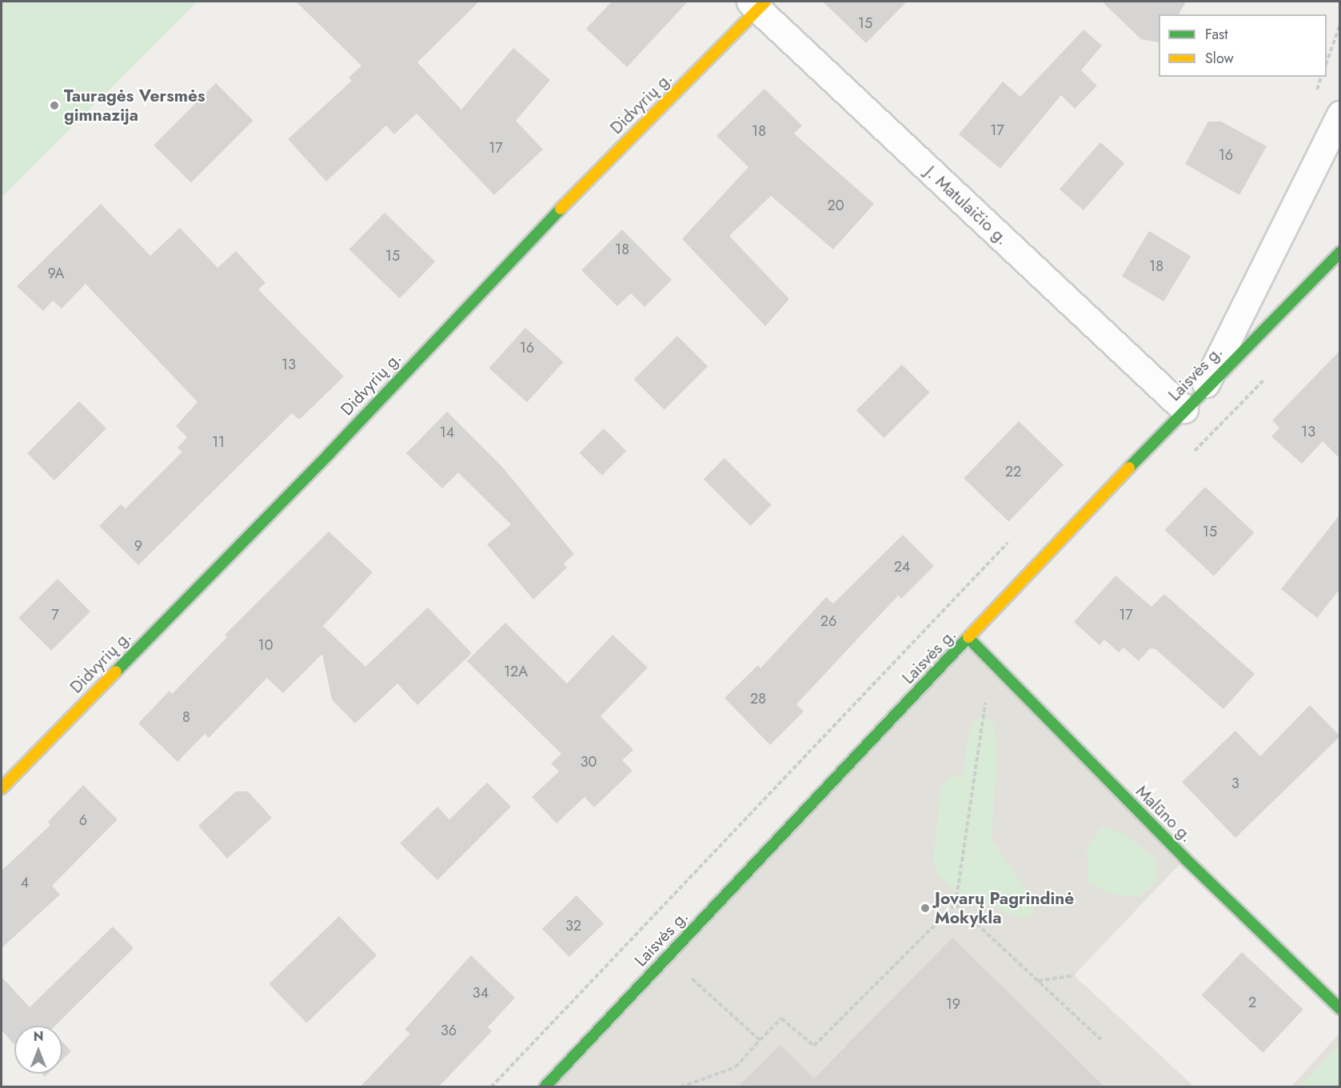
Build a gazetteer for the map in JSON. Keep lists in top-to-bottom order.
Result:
{
  "streets": {
    "street": [
      "Didvyrių g.",
      "J. Matulaičio g.",
      "Laisvės g.",
      "Malūno g."
    ]
  },
  "crossings": [
    ["Didvyrių g.", "J. Matulaičio g."],
    ["J. Matulaičio g.", "Laisvės g."],
    ["Laisvės g.", "Malūno g."]
  ],
  "places": ["Tauragės Versmės gimnazija", "Jovarų Pagrindinė Mokykla"],
  "house_numbers": [
    "15",
    "17",
    "18",
    "17",
    "16",
    "20",
    "18",
    "15",
    "18",
    "9A",
    "16",
    "13",
    "13",
    "14",
    "11",
    "22",
    "15",
    "9",
    "24",
    "7",
    "17",
    "26",
    "10",
    "12A",
    "28",
    "8",
    "30",
    "3",
    "6",
    "4",
    "32",
    "34",
    "2",
    "19",
    "36"
  ],
  "legend": ["Fast", "Slow"],
  "north": "top"
}
